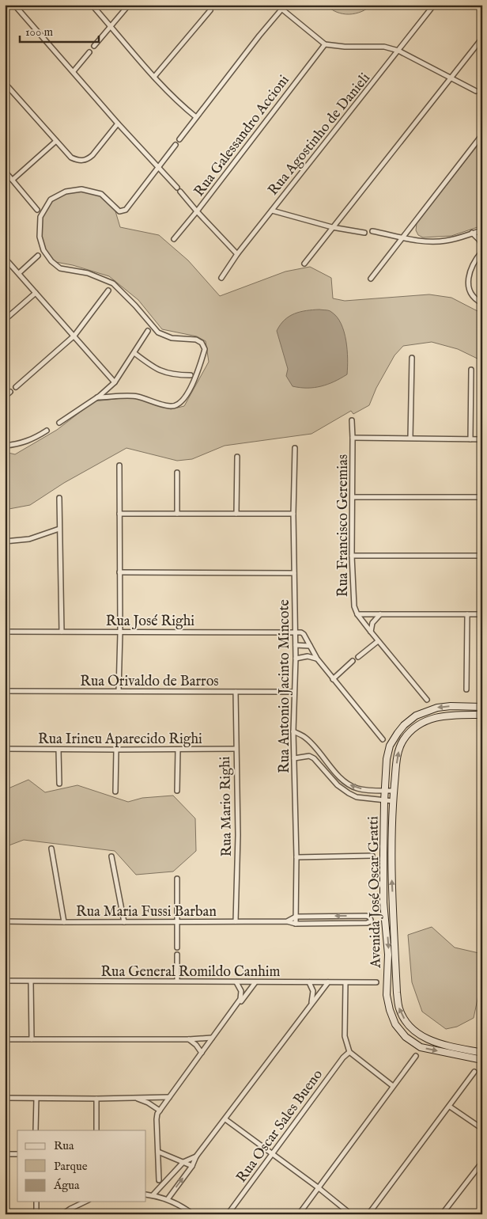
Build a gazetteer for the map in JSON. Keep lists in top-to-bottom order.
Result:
{
  "streets": {
    "street": [
      "Rua Agostinho de Danieli",
      "Rua Galessandro Accioni",
      "Rua Francisco Geremias",
      "Rua José Righi",
      "Rua Orivaldo de Barros",
      "Rua Antonio Jacinto Mincote",
      "Rua Irineu Aparecido Righi",
      "Rua Mario Righi",
      "Avenida José Oscar Gratti",
      "Rua Maria Fussi Barban",
      "Rua General Romildo Canhim",
      "Rua Oscar Sales Bueno"
    ]
  },
  "crossings": [
    ["Rua José Righi", "Rua Antonio Jacinto Mincote"],
    ["Rua Orivaldo de Barros", "Rua Antonio Jacinto Mincote"],
    ["Rua Orivaldo de Barros", "Rua Mario Righi"],
    ["Rua Antonio Jacinto Mincote", "Rua Maria Fussi Barban"],
    ["Rua Irineu Aparecido Righi", "Rua Mario Righi"],
    ["Rua Mario Righi", "Rua Maria Fussi Barban"]
  ],
  "legend": ["Rua", "Parque", "Água"],
  "scale_bar": "100 m"
}
